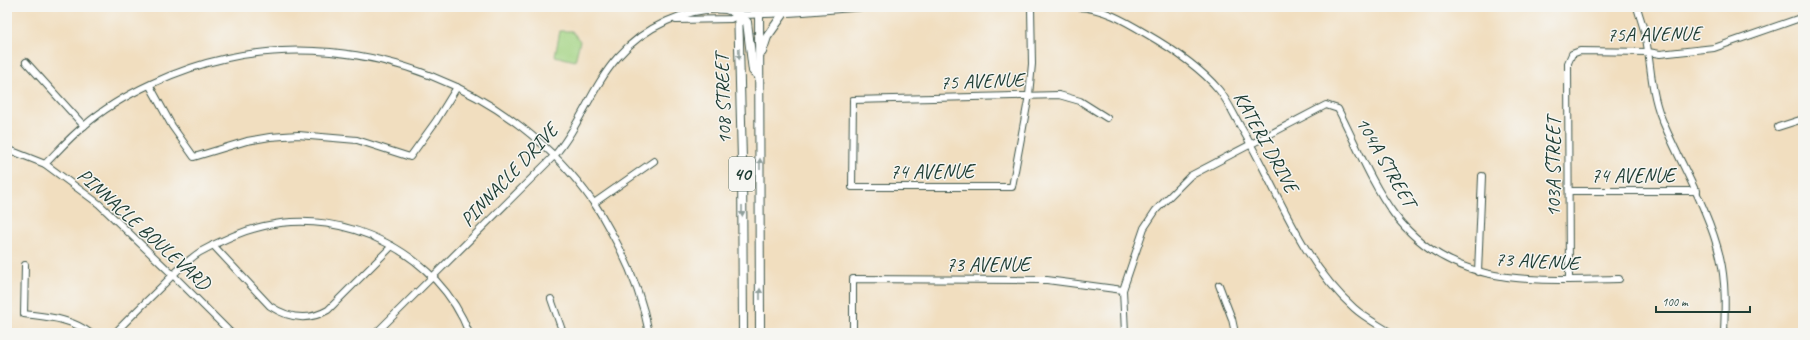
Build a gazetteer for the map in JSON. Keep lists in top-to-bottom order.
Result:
{
  "streets": {
    "main road": ["108 STREET", "40"],
    "street": [
      "75A AVENUE",
      "75 AVENUE",
      "KATERI DRIVE",
      "104A STREET",
      "103A STREET",
      "74 AVENUE",
      "PINNACLE DRIVE",
      "PINNACLE BOULEVARD",
      "73 AVENUE"
    ]
  },
  "crossings": [
    ["75A AVENUE", "103A STREET"],
    ["75 AVENUE", "74 AVENUE"],
    ["108 STREET", "PINNACLE DRIVE"],
    ["KATERI DRIVE", "104A STREET"],
    ["104A STREET", "73 AVENUE"],
    ["103A STREET", "74 AVENUE"],
    ["103A STREET", "73 AVENUE"]
  ],
  "scale_bar": "100 m"
}
